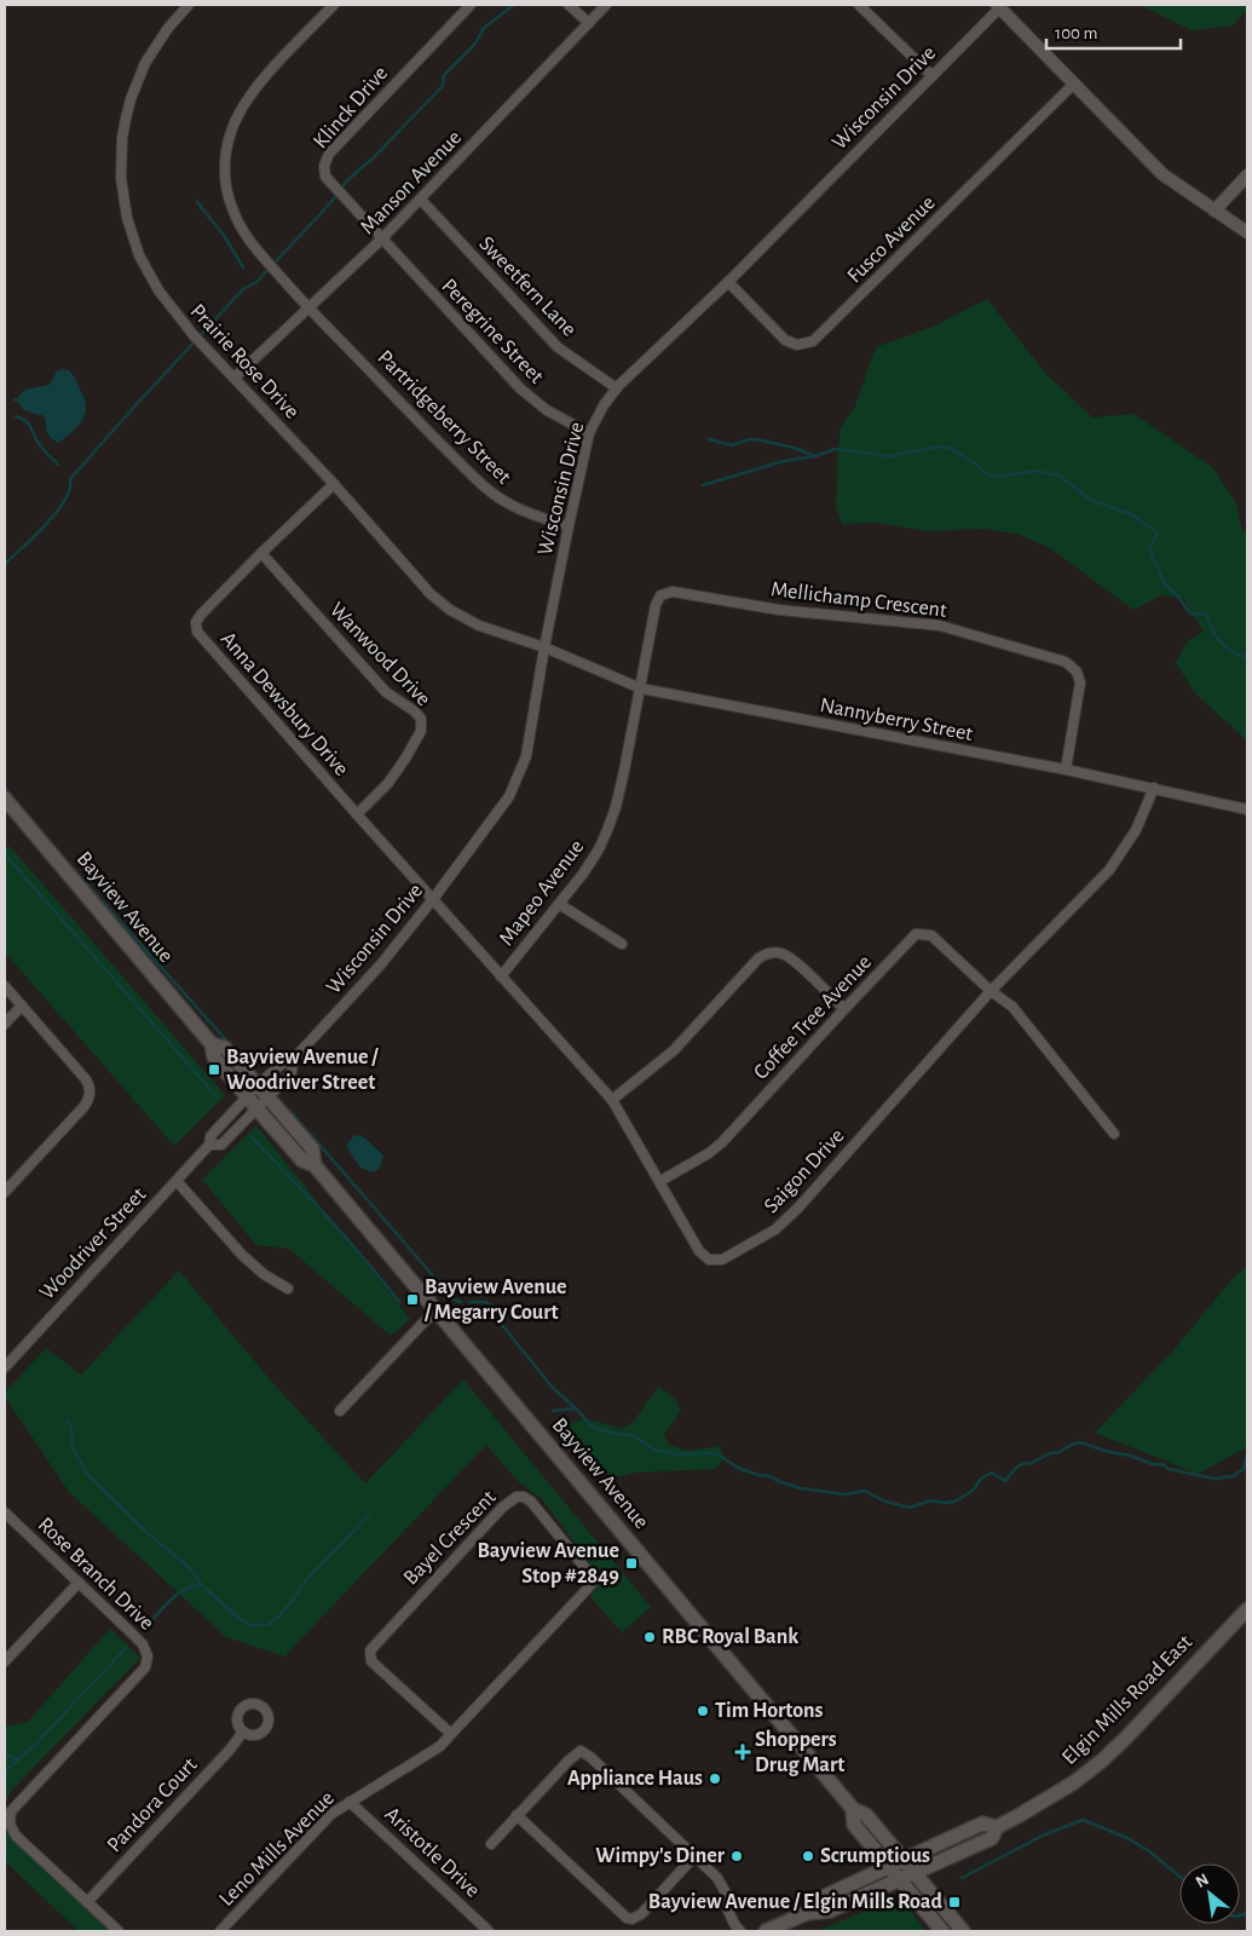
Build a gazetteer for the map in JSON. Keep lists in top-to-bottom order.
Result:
{
  "streets": {
    "main road": ["Bayview Avenue", "Elgin Mills Road East"],
    "street": [
      "Wisconsin Drive",
      "Klinck Drive",
      "Manson Avenue",
      "Fusco Avenue",
      "Sweetfern Lane",
      "Peregrine Street",
      "Prairie Rose Drive",
      "Partridgeberry Street",
      "Mellichamp Crescent",
      "Wanwood Drive",
      "Anna Dewsbury Drive",
      "Nannyberry Street",
      "Mapeo Avenue",
      "Coffee Tree Avenue",
      "Saigon Drive",
      "Woodriver Street",
      "Bayel Crescent",
      "Rose Branch Drive",
      "Pandora Court",
      "Leno Mills Avenue",
      "Aristotle Drive"
    ]
  },
  "crossings": [
    ["Wisconsin Drive", "Fusco Avenue"],
    ["Wisconsin Drive", "Sweetfern Lane"],
    ["Wisconsin Drive", "Peregrine Street"],
    ["Wisconsin Drive", "Prairie Rose Drive"],
    ["Wisconsin Drive", "Partridgeberry Street"],
    ["Wisconsin Drive", "Anna Dewsbury Drive"],
    ["Wisconsin Drive", "Nannyberry Street"],
    ["Wisconsin Drive", "Bayview Avenue"],
    ["Wisconsin Drive", "Saigon Drive"],
    ["Wisconsin Drive", "Woodriver Street"],
    ["Klinck Drive", "Manson Avenue"],
    ["Klinck Drive", "Peregrine Street"],
    ["Manson Avenue", "Sweetfern Lane"],
    ["Manson Avenue", "Peregrine Street"],
    ["Manson Avenue", "Prairie Rose Drive"],
    ["Manson Avenue", "Partridgeberry Street"],
    ["Prairie Rose Drive", "Anna Dewsbury Drive"],
    ["Prairie Rose Drive", "Nannyberry Street"],
    ["Mellichamp Crescent", "Nannyberry Street"],
    ["Mellichamp Crescent", "Mapeo Avenue"],
    ["Wanwood Drive", "Anna Dewsbury Drive"],
    ["Anna Dewsbury Drive", "Saigon Drive"],
    ["Nannyberry Street", "Mapeo Avenue"],
    ["Nannyberry Street", "Saigon Drive"],
    ["Mapeo Avenue", "Saigon Drive"],
    ["Bayview Avenue", "Woodriver Street"],
    ["Bayview Avenue", "Elgin Mills Road East"],
    ["Coffee Tree Avenue", "Saigon Drive"],
    ["Bayel Crescent", "Leno Mills Avenue"],
    ["Rose Branch Drive", "Pandora Court"],
    ["Leno Mills Avenue", "Aristotle Drive"]
  ],
  "places": {
    "transit": [
      "Bayview Avenue / Woodriver Street",
      "Bayview Avenue / Megarry Court",
      "Bayview Avenue Stop #2849",
      "Bayview Avenue / Elgin Mills Road"
    ],
    "other": [
      "RBC Royal Bank",
      "Tim Hortons",
      "Appliance Haus",
      "Wimpy's Diner",
      "Scrumptious"
    ],
    "health": ["Shoppers Drug Mart"]
  },
  "scale_bar": "100 m",
  "north": "top left"
}
